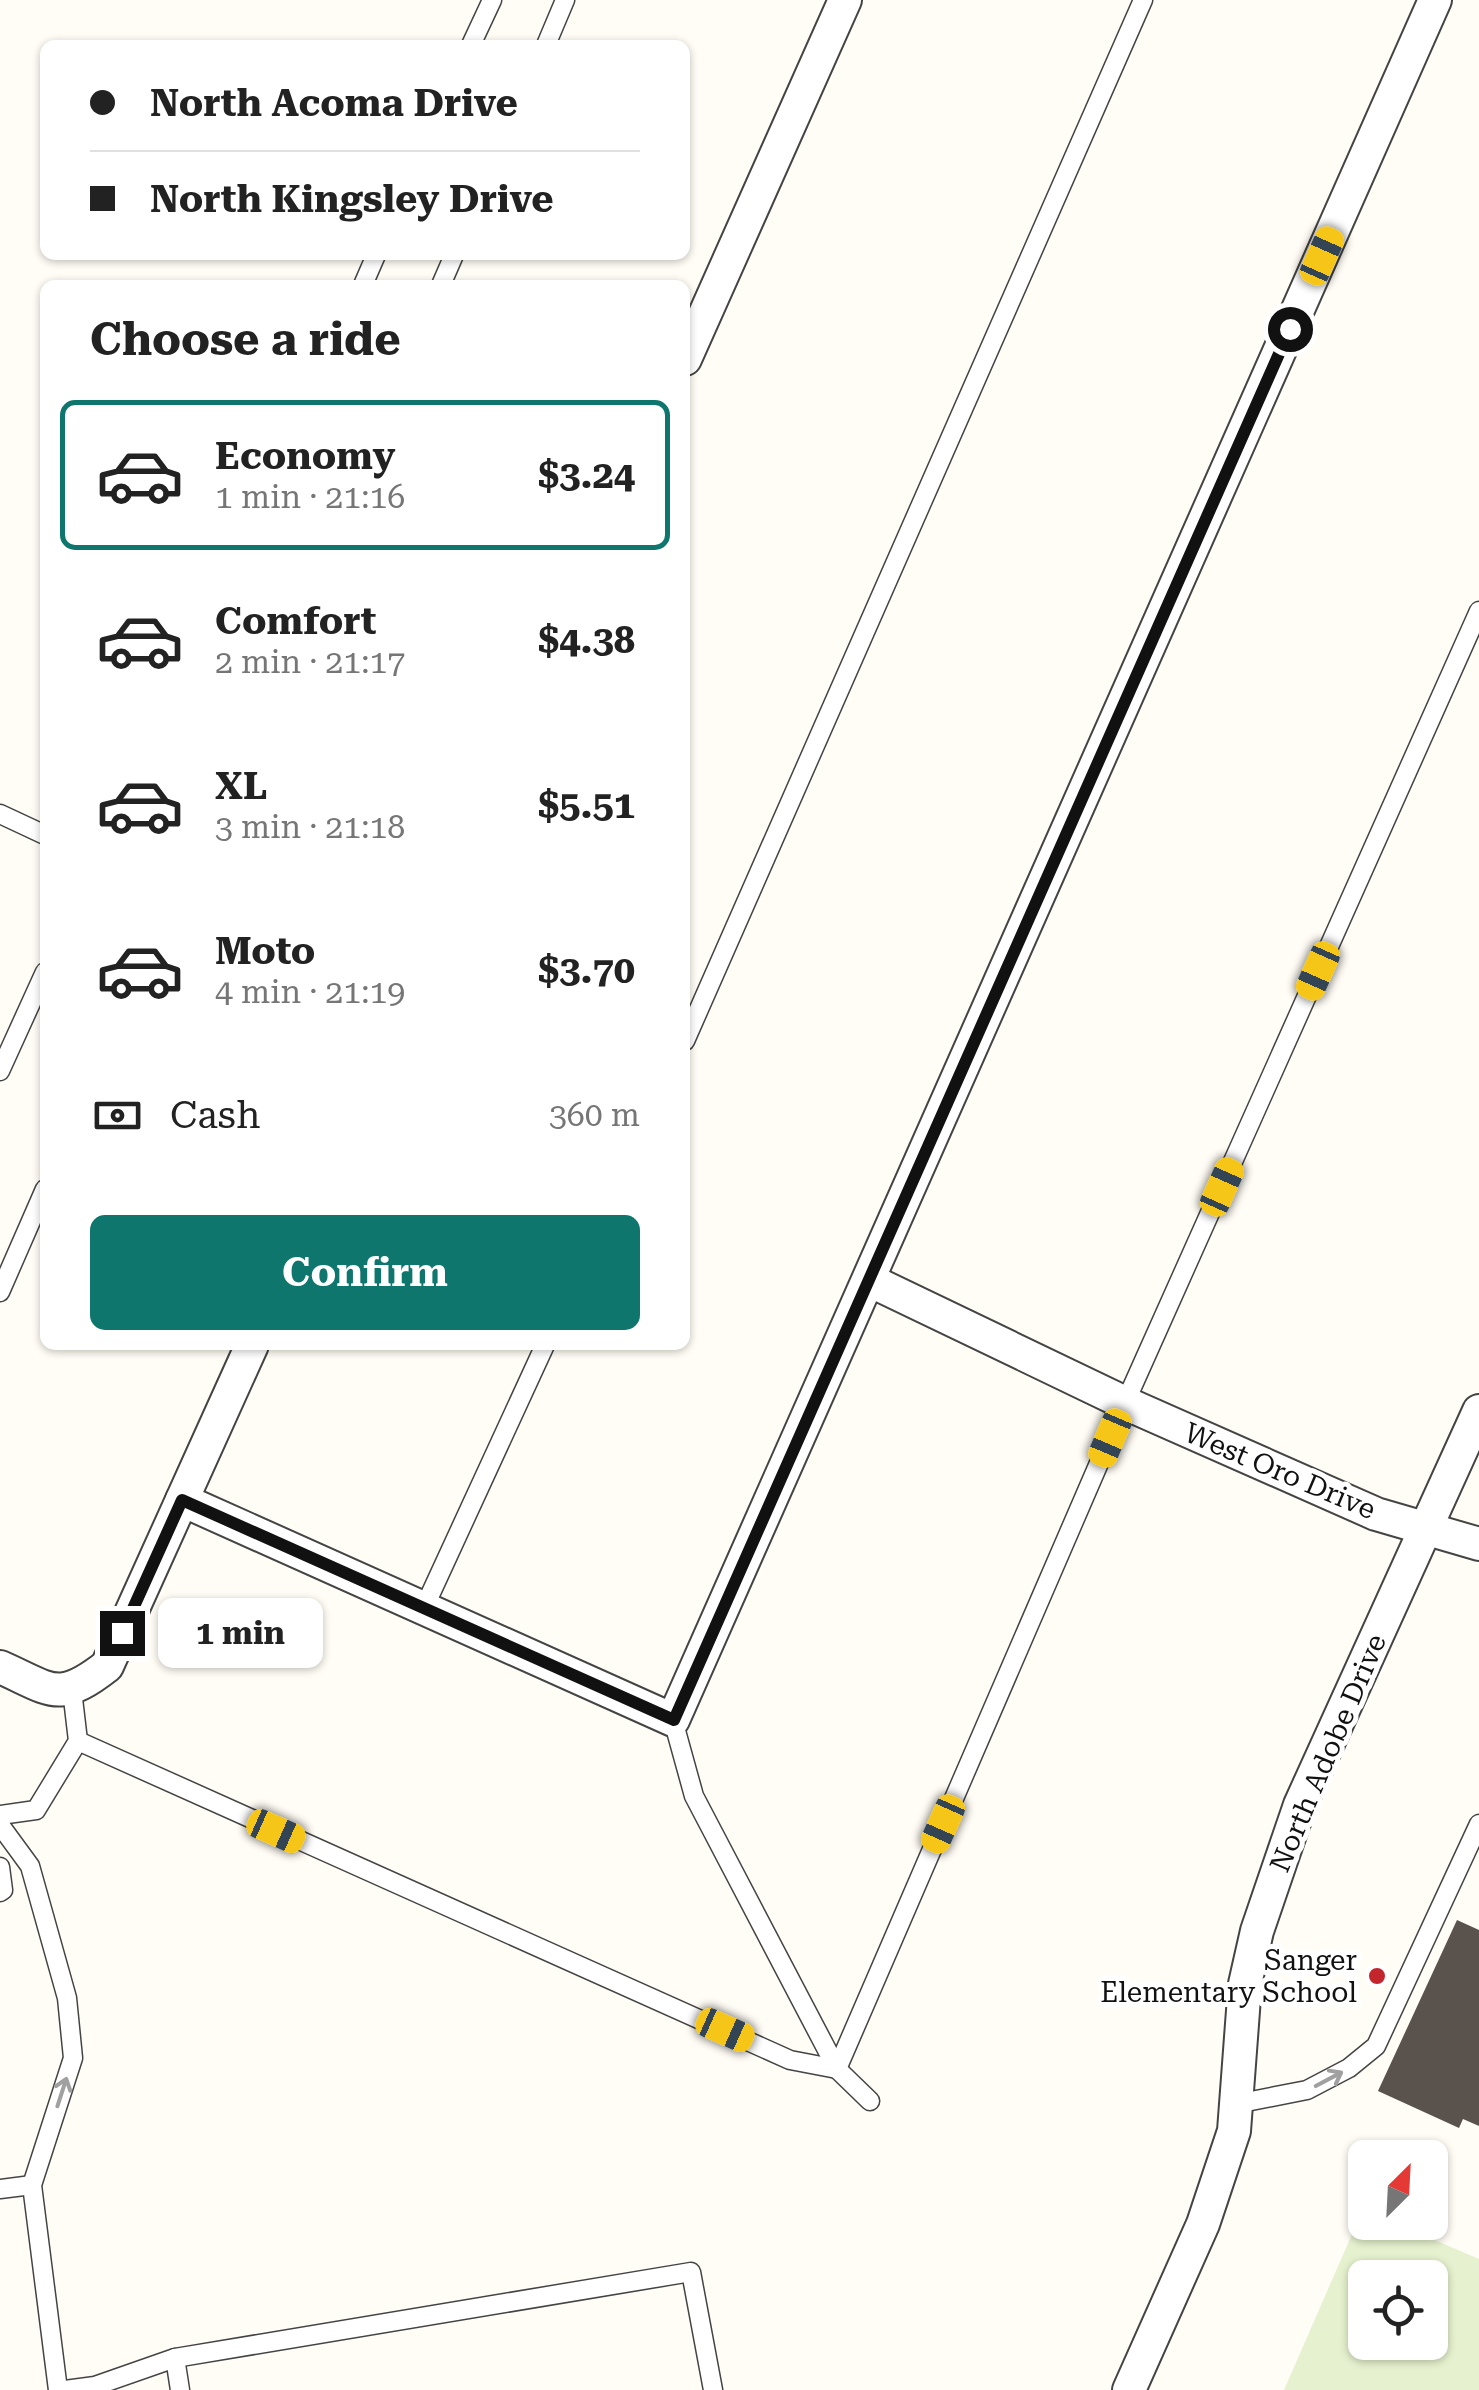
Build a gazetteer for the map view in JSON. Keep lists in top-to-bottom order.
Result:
{
  "streets": {
    "street": ["West Oro Drive", "North Adobe Drive"]
  },
  "crossings": [
    ["West Oro Drive", "North Adobe Drive"]
  ],
  "places": ["Sanger Elementary School"],
  "north": "top right",
  "page": {
    "banner": ["North Acoma Drive", "North Kingsley Drive"],
    "heading": "Choose a ride",
    "list": [
      {
        "name": "Economy",
        "note": "1 min · 21:16",
        "value": "$3.24"
      },
      {
        "name": "Comfort",
        "note": "2 min · 21:17",
        "value": "$4.38"
      },
      {
        "name": "XL",
        "note": "3 min · 21:18",
        "value": "$5.51"
      },
      {
        "name": "Moto",
        "note": "4 min · 21:19",
        "value": "$3.70"
      }
    ],
    "pay": ["Cash", "360 m"],
    "buttons": "Confirm",
    "bubble": "1 min"
  }
}
